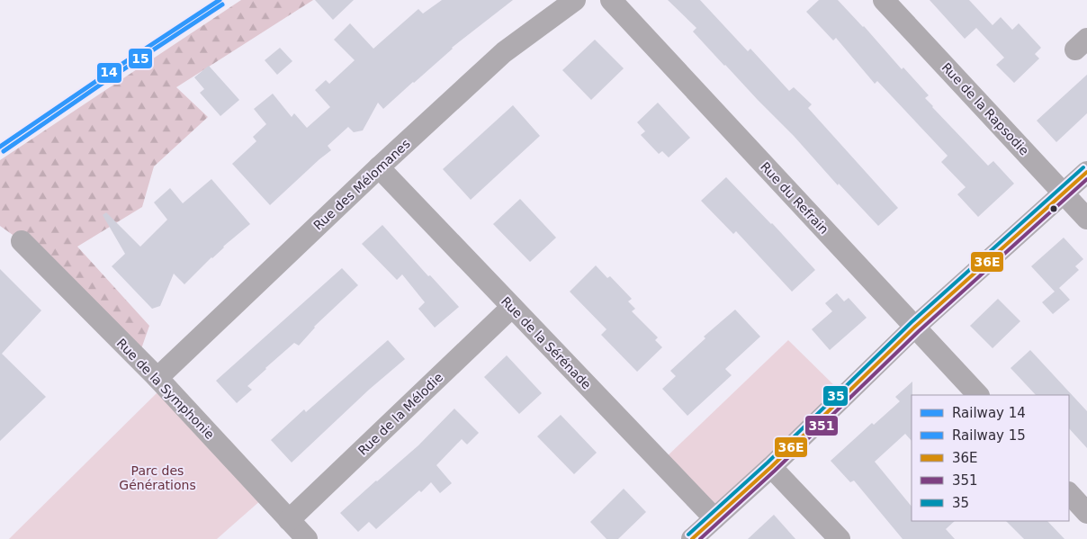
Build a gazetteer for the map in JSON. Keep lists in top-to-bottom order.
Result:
{
  "streets": {
    "street": [
      "Rue de la Rapsodie",
      "Rue des Mélomanes",
      "Rue du Refrain",
      "Rue de la Sérénade",
      "Rue de la Symphonie",
      "Rue de la Mélodie"
    ]
  },
  "crossings": [
    ["Rue des Mélomanes", "Rue de la Sérénade"],
    ["Rue des Mélomanes", "Rue de la Symphonie"],
    ["Rue de la Sérénade", "Rue de la Mélodie"],
    ["Rue de la Symphonie", "Rue de la Mélodie"]
  ],
  "parks": ["Parc des Générations"],
  "lines": [
    "rail line 14",
    "rail line 15",
    "transit line 35",
    "transit line 36E",
    "transit line 351"
  ],
  "legend": [
    "Railway 14",
    "Railway 15",
    "36E",
    "351",
    "35"
  ]
}
